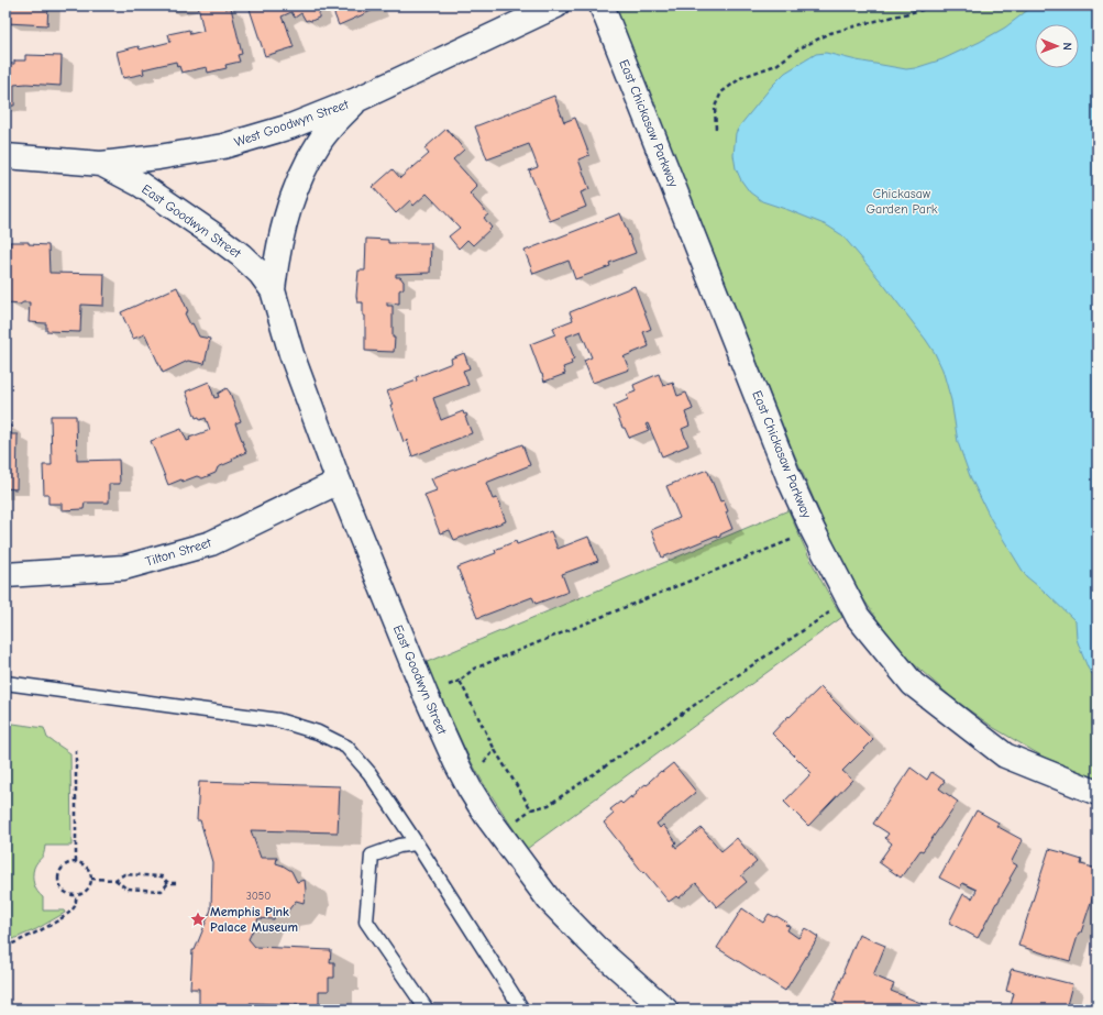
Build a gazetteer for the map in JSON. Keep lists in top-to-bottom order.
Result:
{
  "streets": {
    "street": [
      "West Goodwyn Street",
      "East Chickasaw Parkway",
      "East Goodwyn Street",
      "Tilton Street"
    ]
  },
  "crossings": [
    ["West Goodwyn Street", "East Goodwyn Street"],
    ["East Goodwyn Street", "Tilton Street"]
  ],
  "parks": ["Chickasaw Garden Park"],
  "places": {
    "place": ["Memphis Pink Palace Museum"]
  },
  "house_numbers": ["3050"],
  "north": "right"
}
